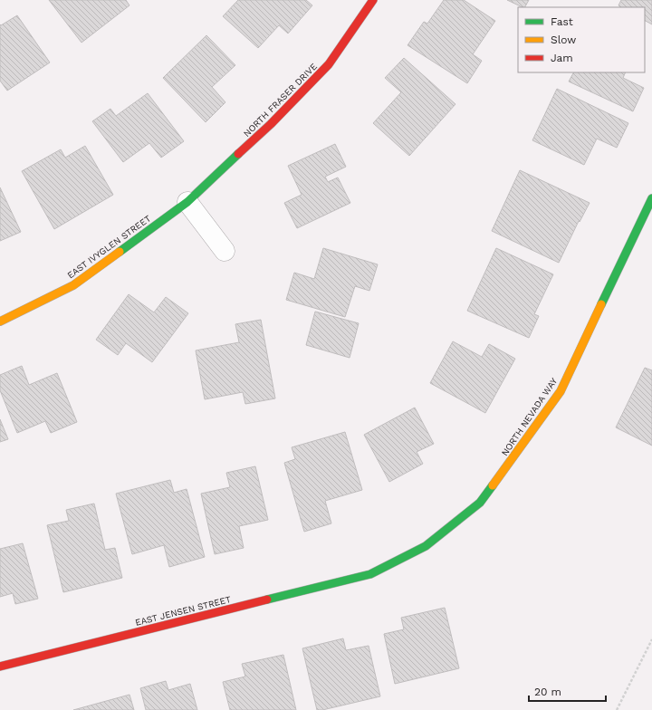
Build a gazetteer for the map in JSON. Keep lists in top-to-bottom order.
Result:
{
  "streets": {
    "street": [
      "NORTH FRASER DRIVE",
      "EAST IVYGLEN STREET",
      "NORTH NEVADA WAY",
      "EAST JENSEN STREET"
    ]
  },
  "crossings": [
    ["NORTH FRASER DRIVE", "EAST IVYGLEN STREET"],
    ["NORTH NEVADA WAY", "EAST JENSEN STREET"]
  ],
  "legend": ["Fast", "Slow", "Jam"],
  "scale_bar": "20 m"
}
